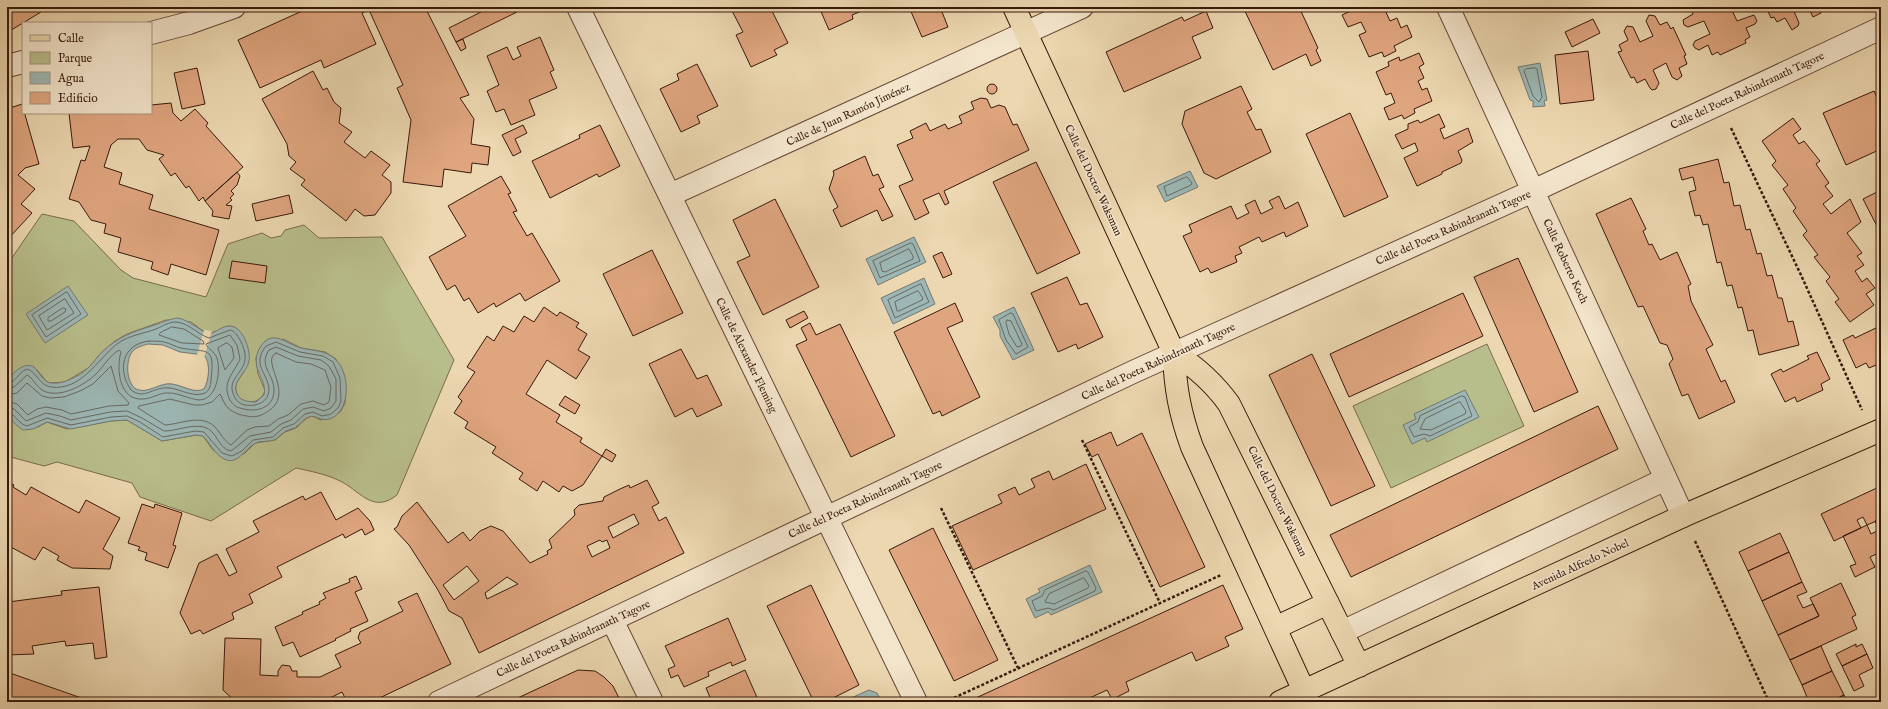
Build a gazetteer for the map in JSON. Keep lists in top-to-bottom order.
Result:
{
  "streets": {
    "main road": ["Calle del Doctor Waksman", "Avenida Alfredo Nobel"],
    "street": [
      "Calle del Poeta Rabindranath Tagore",
      "Calle de Juan Ramón Jiménez",
      "Calle Roberto Koch",
      "Calle de Alexander Fleming"
    ]
  },
  "crossings": [
    ["Calle del Poeta Rabindranath Tagore", "Calle del Doctor Waksman"],
    ["Calle del Poeta Rabindranath Tagore", "Calle Roberto Koch"],
    ["Calle del Poeta Rabindranath Tagore", "Calle de Alexander Fleming"],
    ["Calle de Juan Ramón Jiménez", "Calle del Doctor Waksman"],
    ["Calle de Juan Ramón Jiménez", "Calle de Alexander Fleming"],
    ["Calle del Doctor Waksman", "Avenida Alfredo Nobel"],
    ["Calle Roberto Koch", "Avenida Alfredo Nobel"]
  ],
  "legend": [
    "Calle",
    "Parque",
    "Agua",
    "Edificio"
  ]
}
